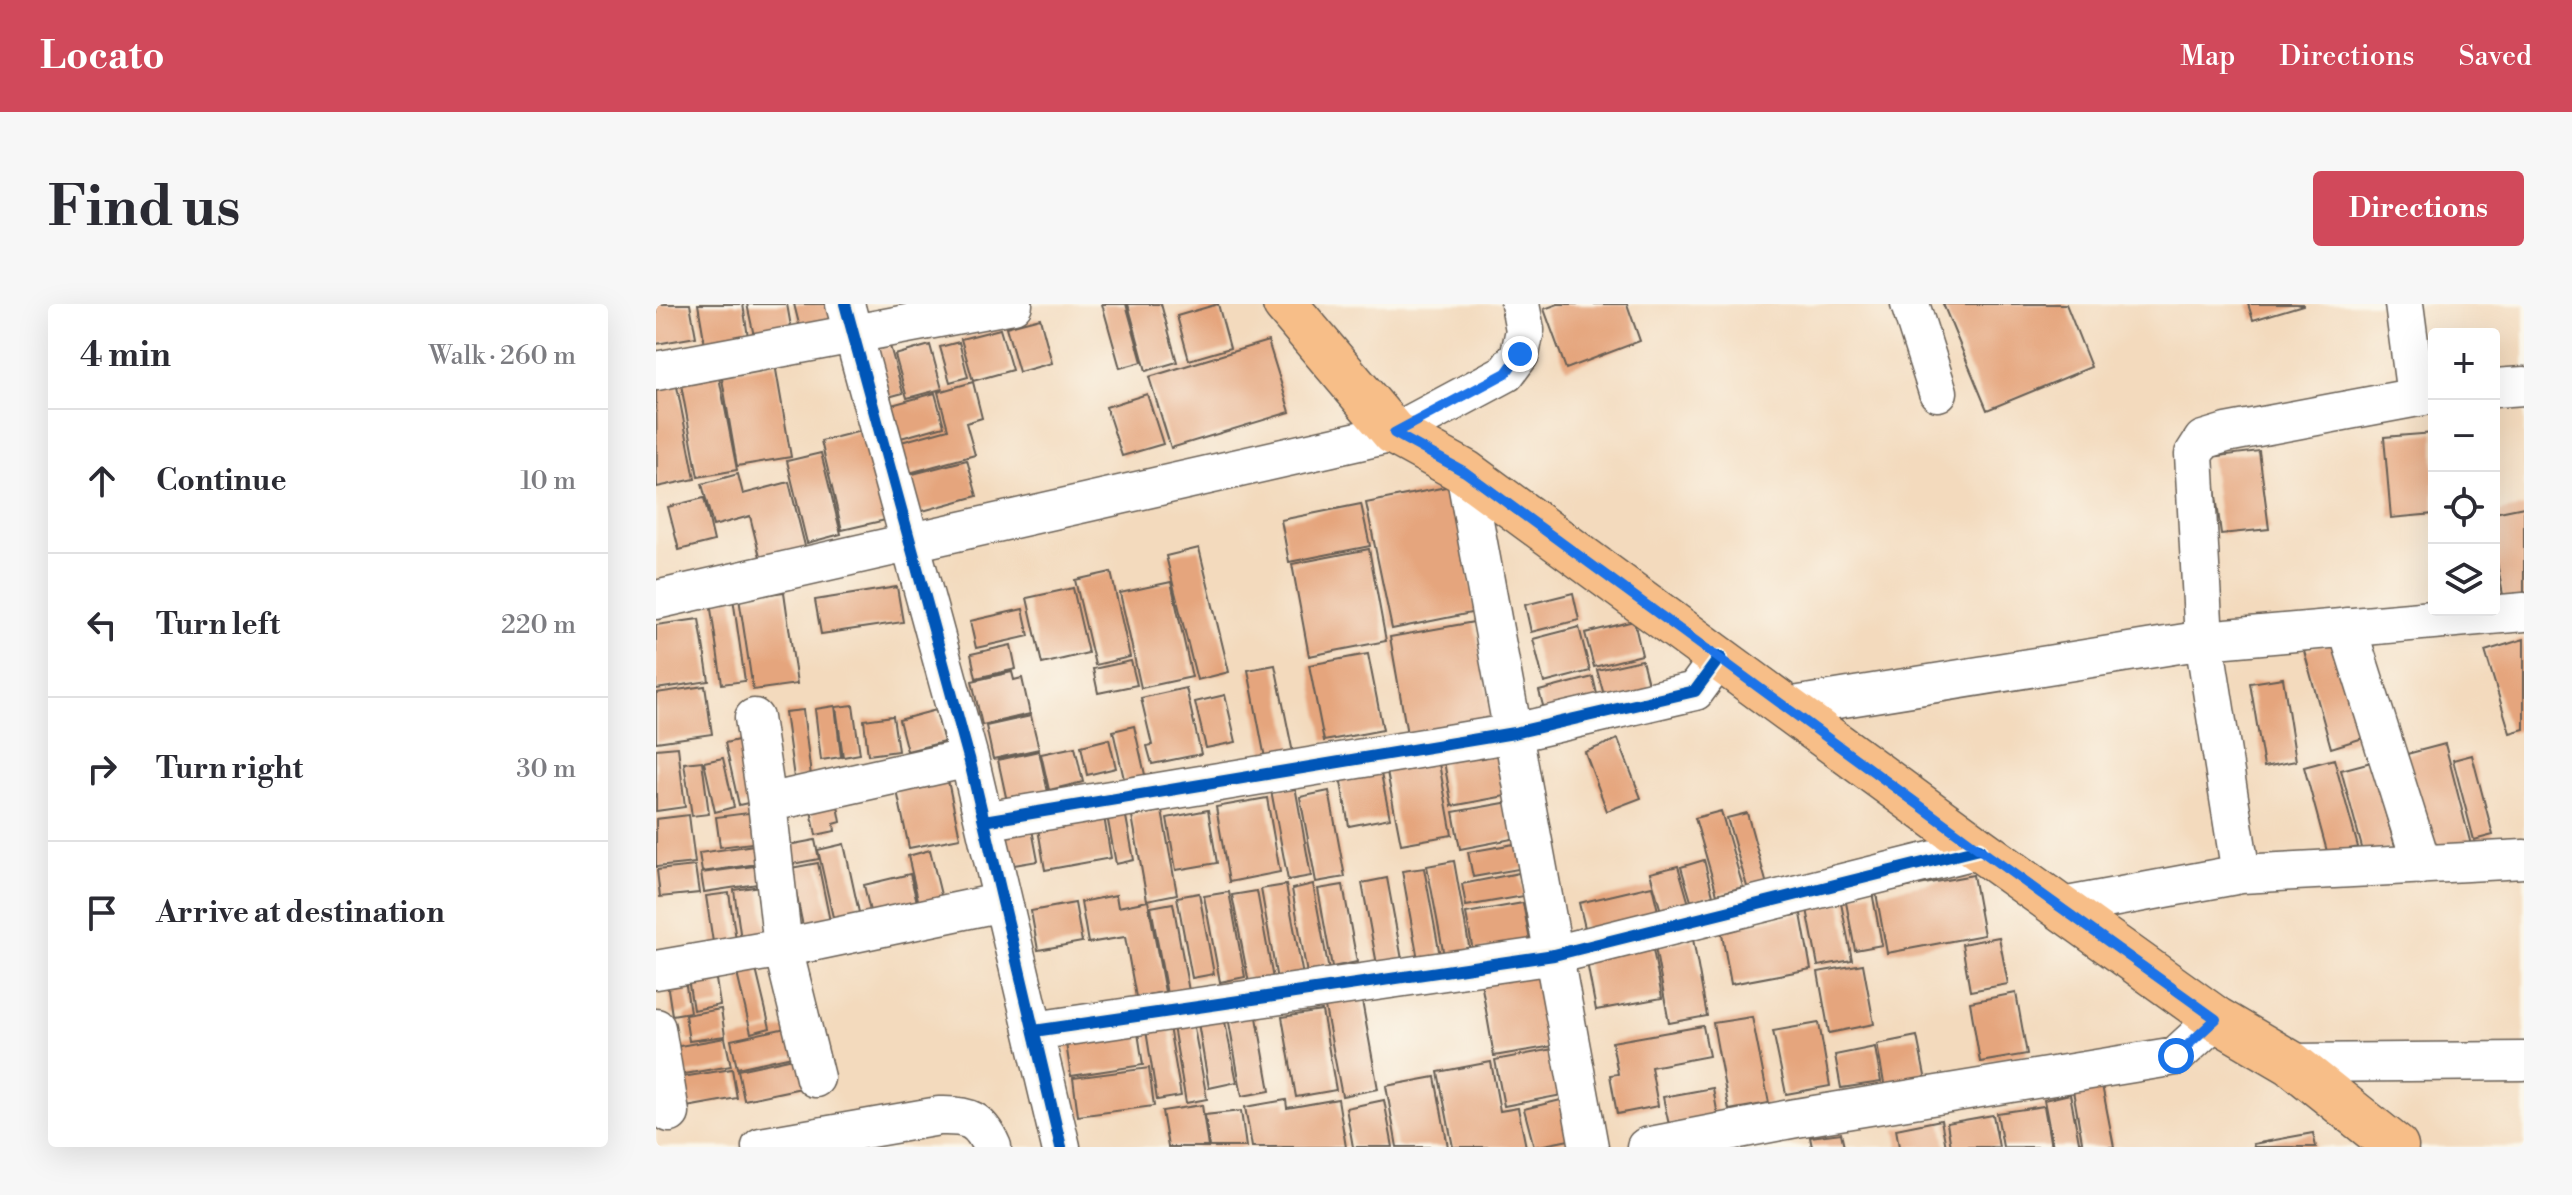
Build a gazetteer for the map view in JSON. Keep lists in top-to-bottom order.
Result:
{
  "page": {
    "header": "Locato",
    "nav": ["Map", "Directions", "Saved"],
    "buttons": "Directions",
    "title": "Find us",
    "heading": ["4 min", "Walk · 260 m"],
    "map_buttons": ["+", "−"],
    "list": [
      ["Continue", "10 m"],
      ["Turn left", "220 m"],
      ["Turn right", "30 m"],
      "Arrive at destination"
    ]
  }
}
